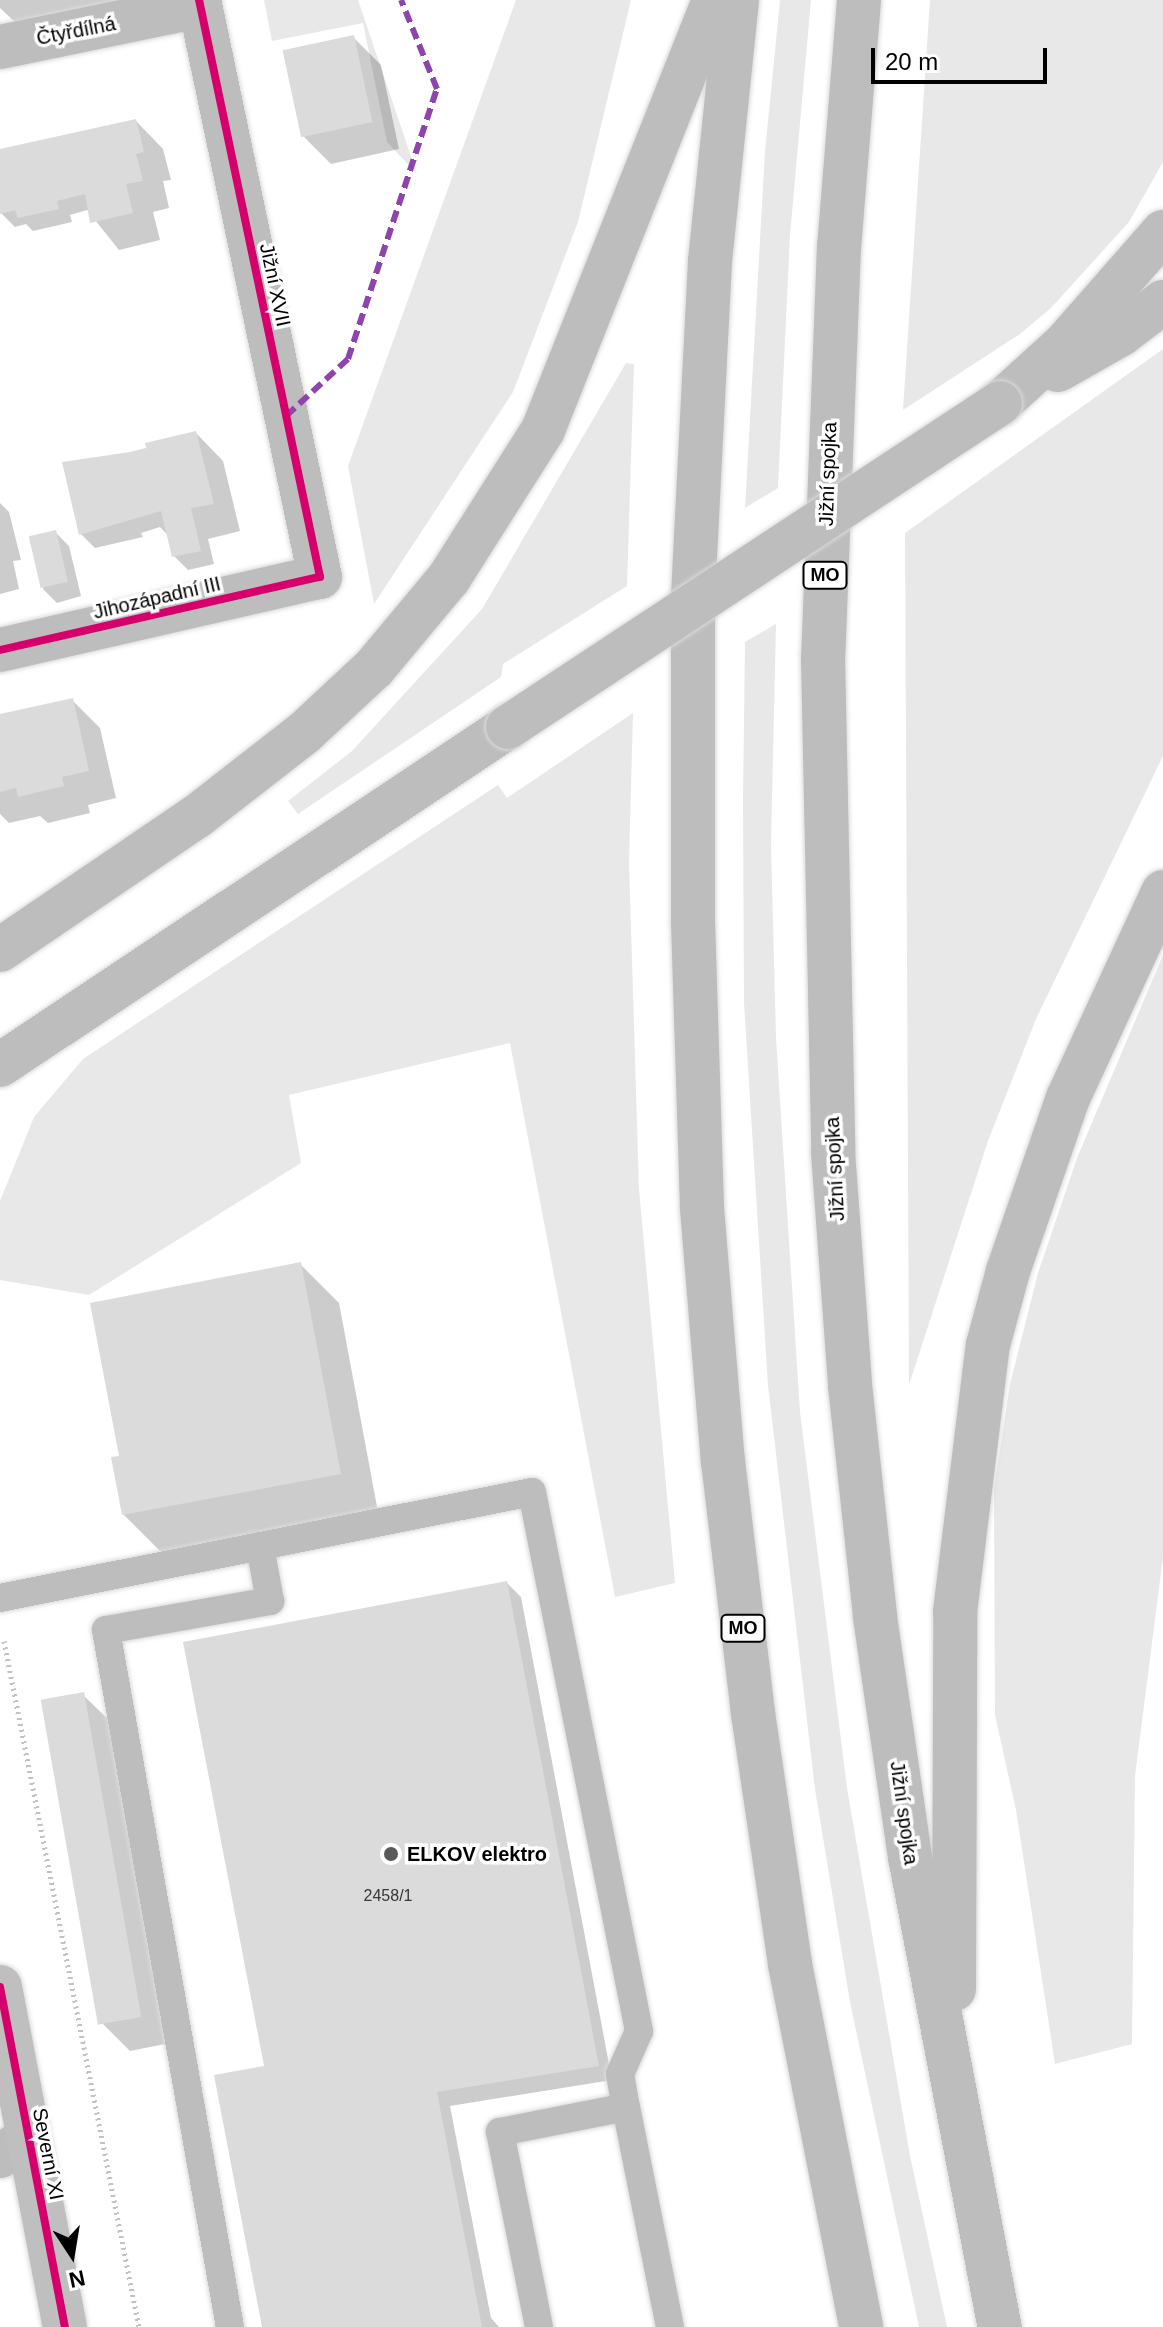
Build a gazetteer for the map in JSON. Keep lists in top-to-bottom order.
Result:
{
  "streets": {
    "main road": [
      "Čtyřdílná",
      "Jižní XVII",
      "Jižní spojka",
      "MO",
      "Jihozápadní III"
    ],
    "street": ["Severní XI"]
  },
  "crossings": [
    ["Čtyřdílná", "Jižní XVII"],
    ["Jižní XVII", "Jihozápadní III"]
  ],
  "places": ["ELKOV elektro"],
  "house_numbers": ["2458/1"],
  "scale_bar": "20 m",
  "north": "bottom"
}
